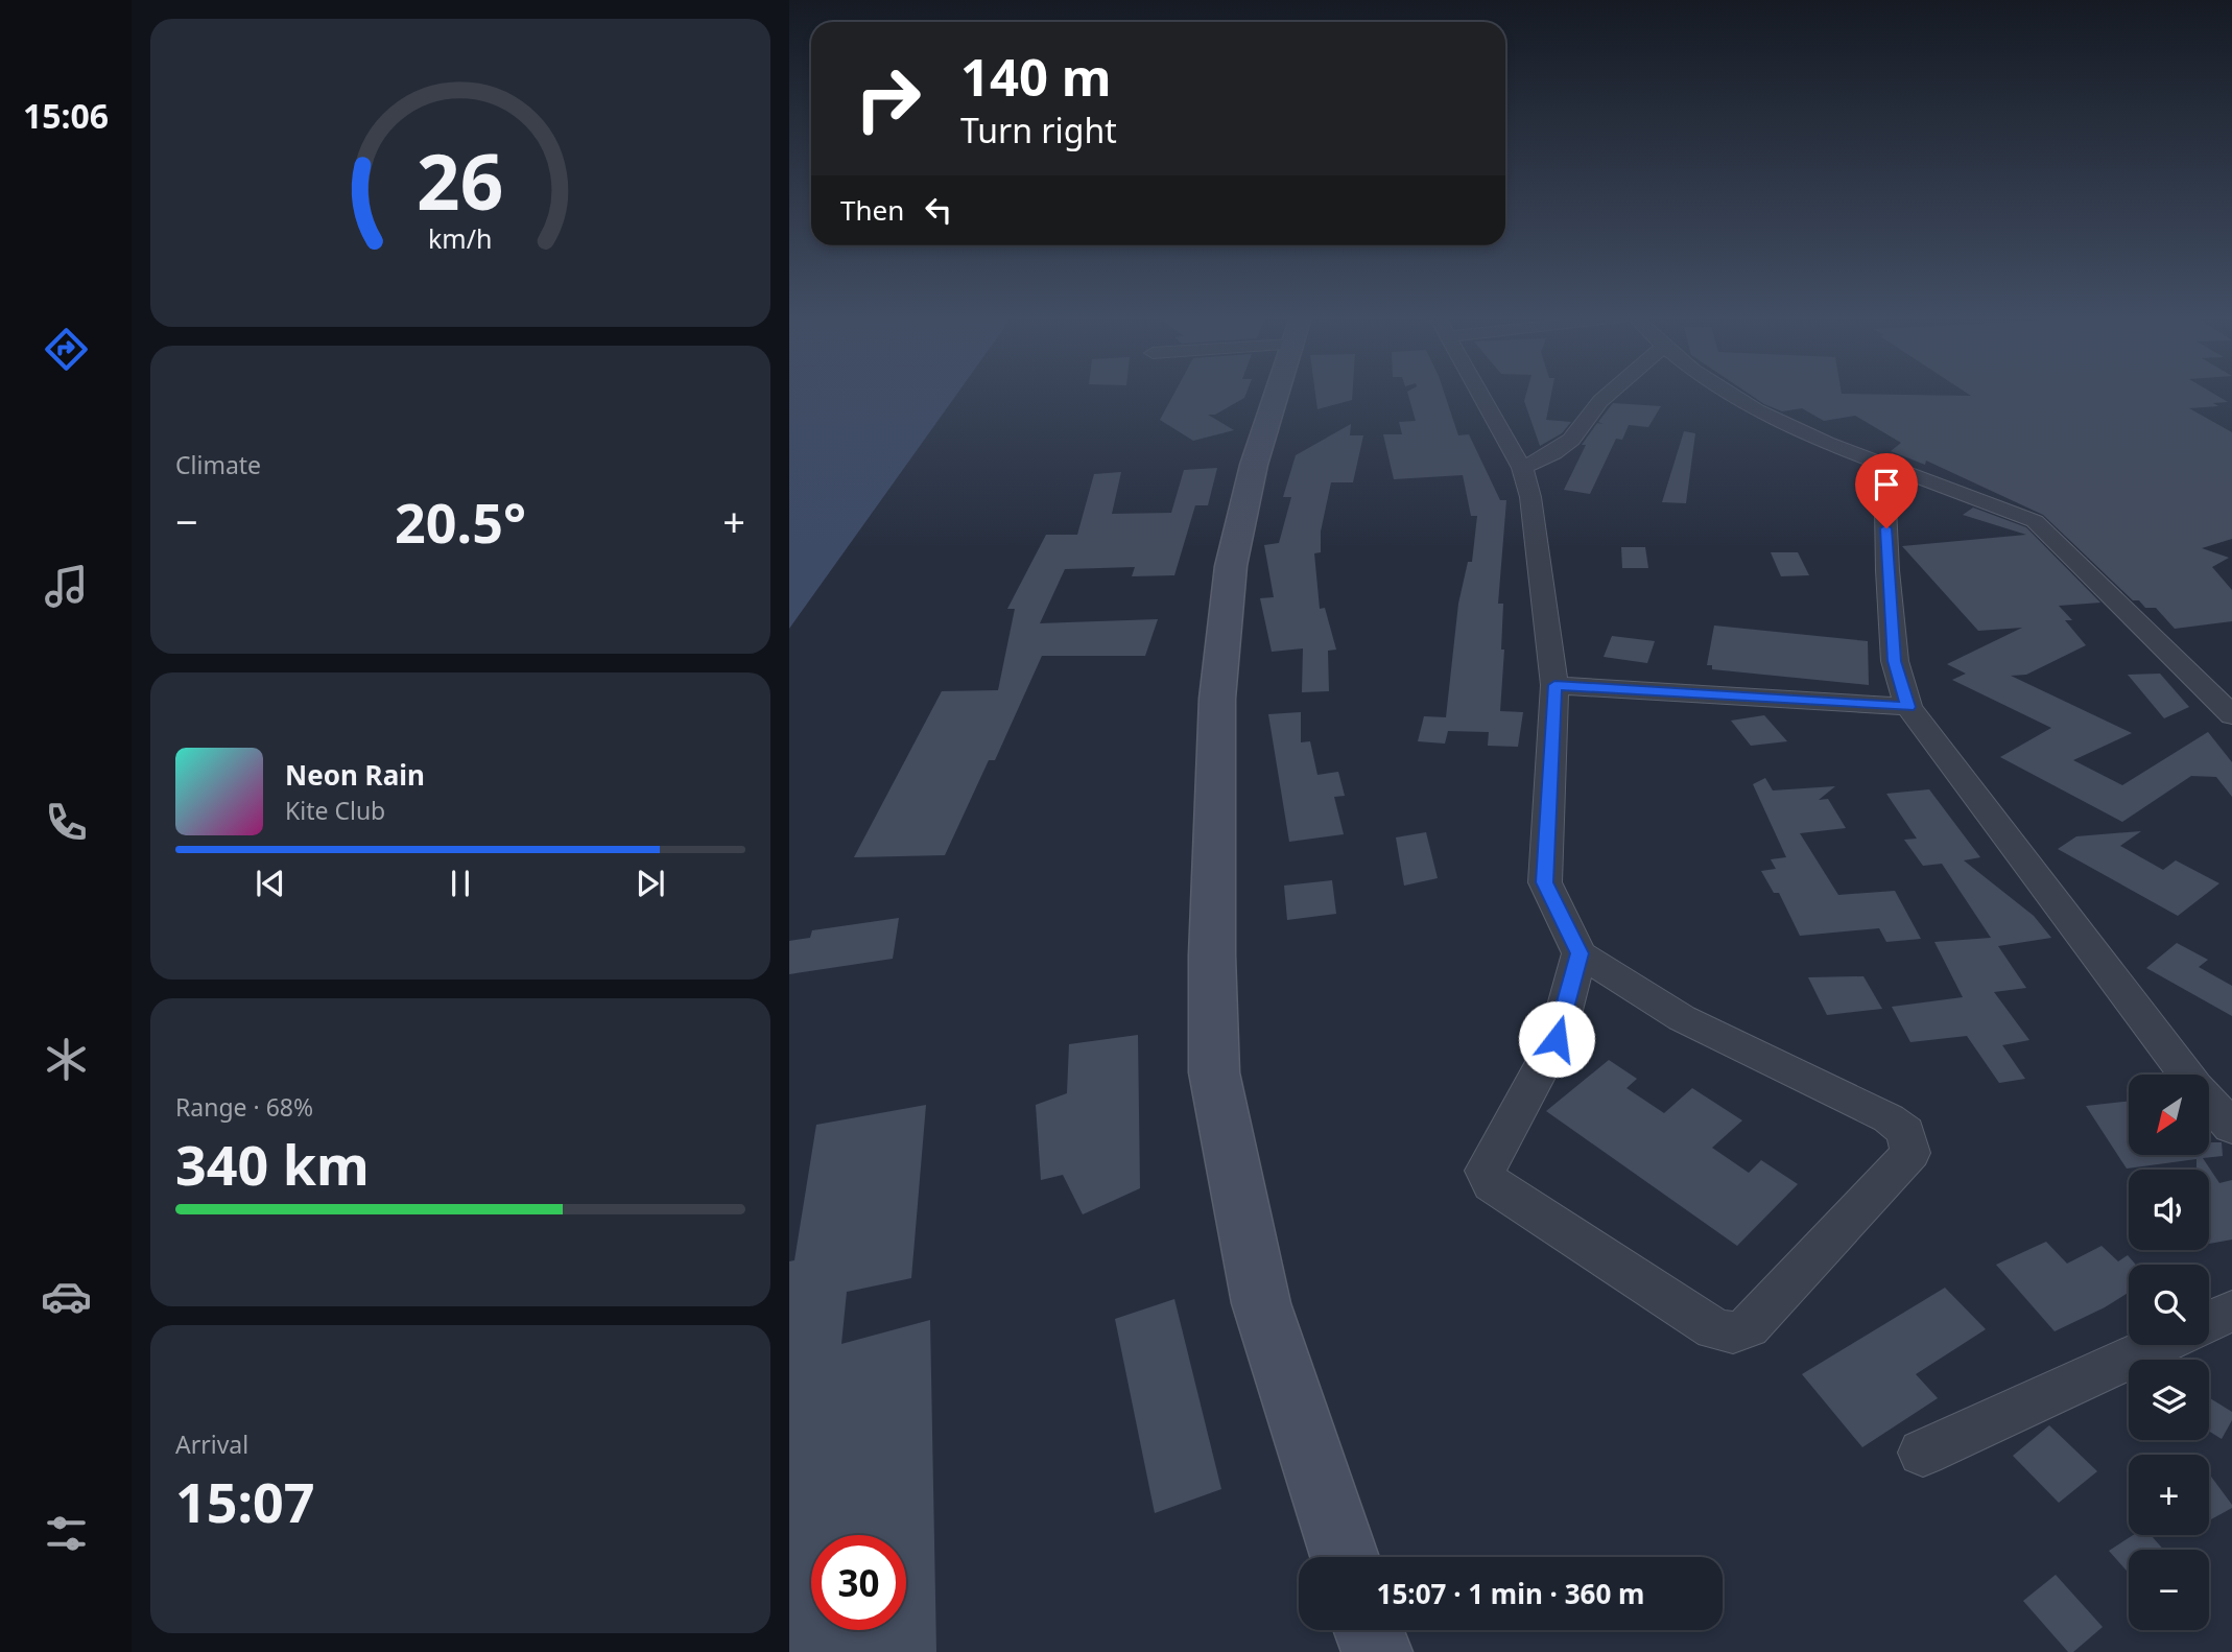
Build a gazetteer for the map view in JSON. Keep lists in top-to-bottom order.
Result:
{
  "north": "bottom left",
  "page": {
    "tabs": "15:06",
    "turn": ["140 m", "Turn right"],
    "then": "Then",
    "tile": [
      "Climate",
      ["Range · 68%", "340 km"],
      ["Arrival", "15:07"]
    ],
    "heat": ["−", "20.5°", "+"],
    "song": ["Neon Rain", "Kite Club"],
    "map_buttons": ["+", "−"],
    "limit": "30",
    "trip": "15:07 · 1 min · 360 m",
    "gauge": ["26", "km/h"]
  }
}
